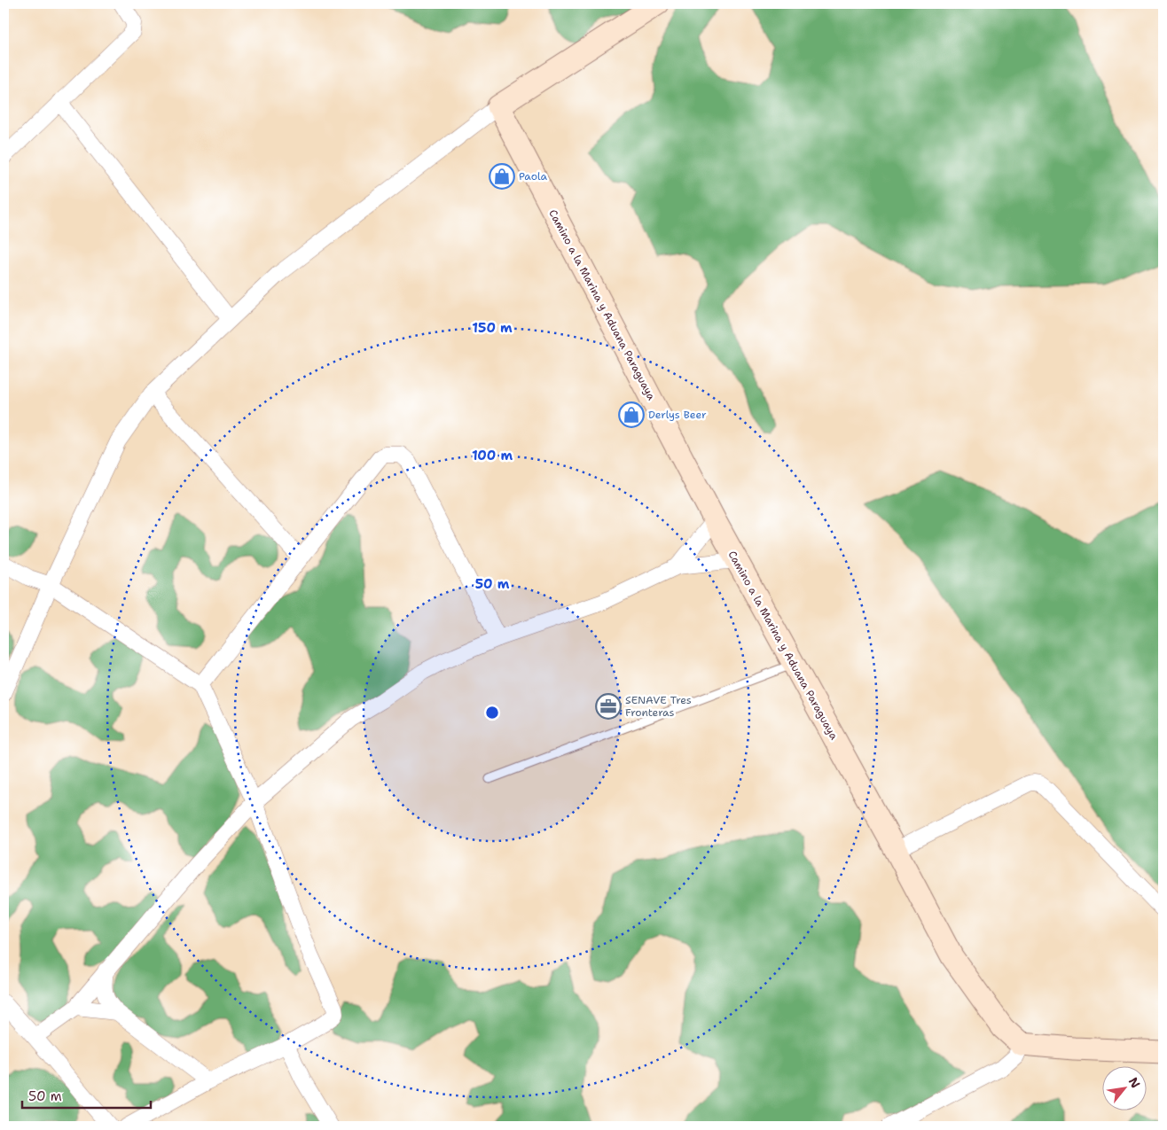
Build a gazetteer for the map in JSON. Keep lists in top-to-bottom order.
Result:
{
  "streets": {
    "street": ["Camino a la Marina y Aduana Paraguaya"]
  },
  "places": {
    "shop": ["Paola", "Derlys Beer"],
    "office": ["SENAVE Tres Fronteras"]
  },
  "scale_bar": "50 m",
  "north": "top right",
  "rings": ["150 m", "100 m", "50 m"]
}
